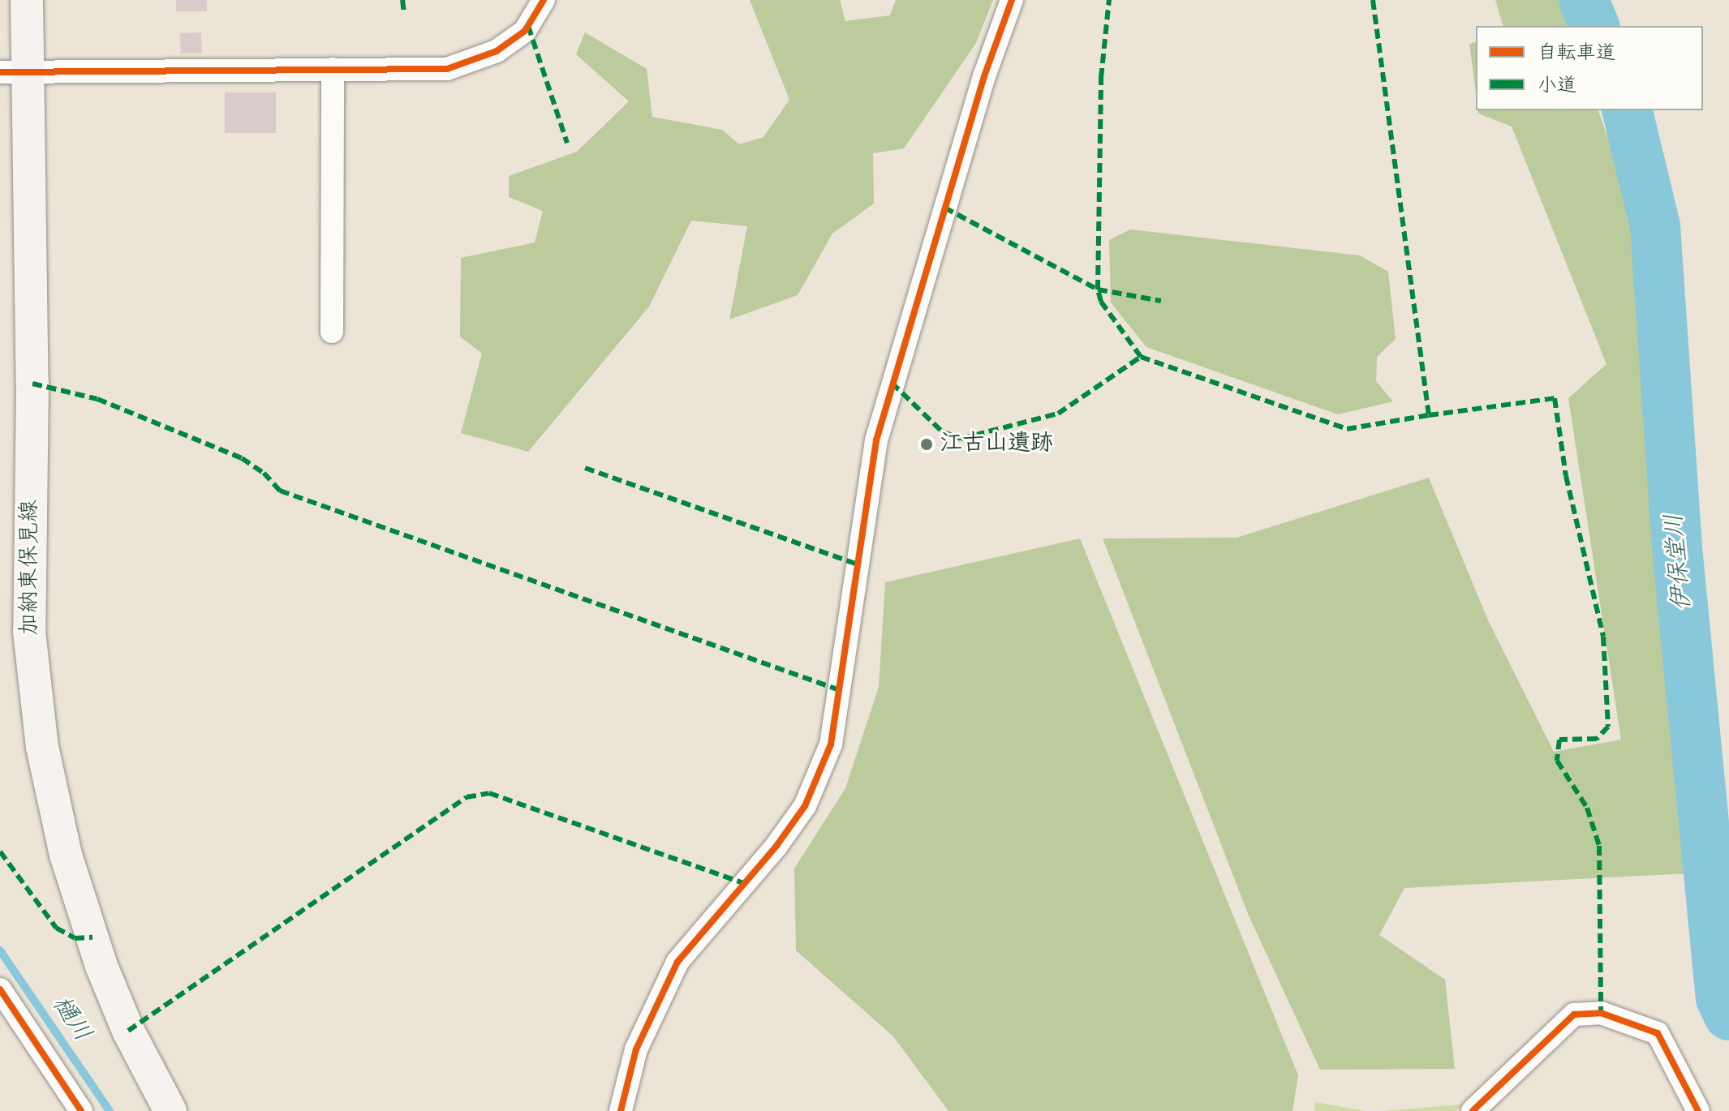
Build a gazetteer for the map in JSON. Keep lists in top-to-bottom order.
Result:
{
  "streets": {
    "main road": ["加納東保見線"]
  },
  "water": ["伊保堂川", "樋川"],
  "places": ["江古山遺跡"],
  "legend": ["自転車道", "小道"]
}
